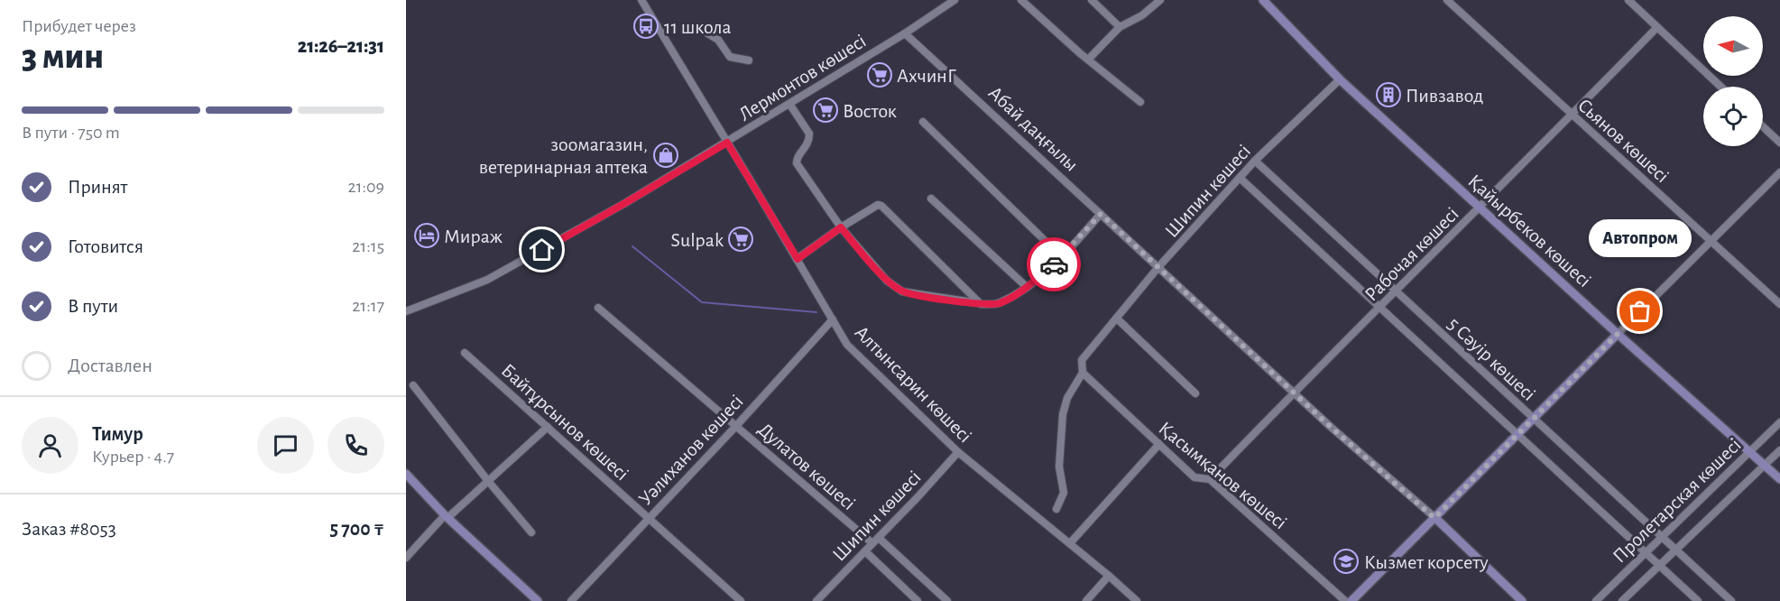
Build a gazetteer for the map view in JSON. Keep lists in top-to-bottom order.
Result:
{
  "streets": {
    "main road": ["Абай даңғылы", "Қайырбеков көшесі"],
    "street": [
      "Лермонтов көшесі",
      "Сьянов көшесі",
      "Шипин көшесі",
      "Рабочая көшесі",
      "5 Сәуір көшесі",
      "Алтынсарин көшесі",
      "Байтұрсынов көшесі",
      "Уәлиханов көшесі",
      "Дулатов көшесі",
      "Қасымқанов көшесі",
      "Пролетарская көшесі"
    ]
  },
  "crossings": [
    ["Лермонтов көшесі", "Абай даңғылы"],
    ["Лермонтов көшесі", "Алтынсарин көшесі"],
    ["Абай даңғылы", "Шипин көшесі"],
    ["Абай даңғылы", "Рабочая көшесі"],
    ["Сьянов көшесі", "Рабочая көшесі"],
    ["Шипин көшесі", "Қайырбеков көшесі"],
    ["Шипин көшесі", "5 Сәуір көшесі"],
    ["Шипин көшесі", "Алтынсарин көшесі"],
    ["Шипин көшесі", "Дулатов көшесі"],
    ["Шипин көшесі", "Қасымқанов көшесі"],
    ["Қайырбеков көшесі", "Рабочая көшесі"],
    ["Қайырбеков көшесі", "Пролетарская көшесі"],
    ["Рабочая көшесі", "5 Сәуір көшесі"],
    ["Рабочая көшесі", "Қасымқанов көшесі"],
    ["5 Сәуір көшесі", "Пролетарская көшесі"],
    ["Алтынсарин көшесі", "Уәлиханов көшесі"],
    ["Байтұрсынов көшесі", "Уәлиханов көшесі"],
    ["Уәлиханов көшесі", "Дулатов көшесі"]
  ],
  "places": {
    "bus stop": ["11 школа"],
    "supermarket": ["АхчинГ", "Восток", "Sulpak"],
    "building": ["Пивзавод"],
    "shop": ["зоомагазин, ветеринарная аптека"],
    "hotel": ["Мираж"],
    "other": ["Автопром"],
    "school or university": ["Кызмет корсету"]
  },
  "north": "left",
  "page": {
    "heading": ["3 мин", "Прибудет через", "21:26–21:31"],
    "panel": [
      "Тимур",
      "Курьер · 4.7",
      "Заказ #8053",
      "5 700 ₸"
    ],
    "bar": "В пути · 750 m",
    "list": [
      ["Принят", "21:09"],
      ["Готовится", "21:15"],
      ["В пути", "21:17"],
      "Доставлен"
    ],
    "bubble": "Автопром"
  }
}
